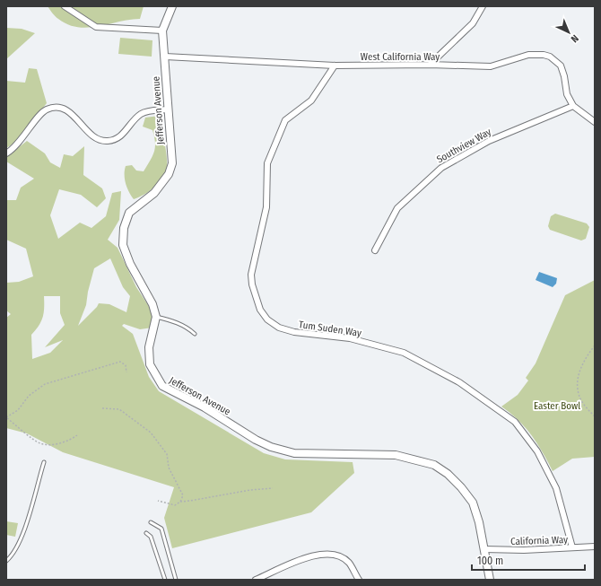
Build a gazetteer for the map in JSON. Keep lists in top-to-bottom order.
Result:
{
  "streets": {
    "street": [
      "West California Way",
      "Jefferson Avenue",
      "Southview Way",
      "Tum Suden Way",
      "California Way"
    ]
  },
  "crossings": [
    ["West California Way", "Jefferson Avenue"],
    ["West California Way", "Southview Way"],
    ["West California Way", "Tum Suden Way"],
    ["Jefferson Avenue", "California Way"],
    ["Tum Suden Way", "California Way"]
  ],
  "parks": ["Easter Bowl"],
  "scale_bar": "100 m",
  "north": "bottom right"
}
